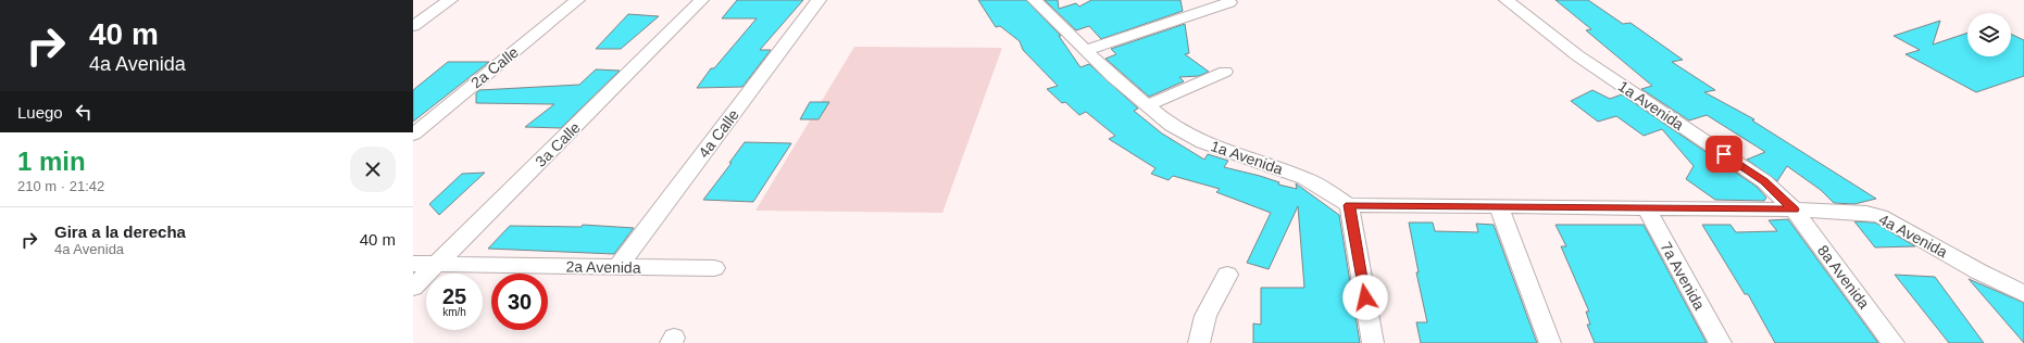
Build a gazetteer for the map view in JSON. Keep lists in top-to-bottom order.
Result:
{
  "streets": {
    "street": [
      "2a Calle",
      "1a Avenida",
      "4a Calle",
      "3a Calle",
      "4a Avenida",
      "2a Avenida",
      "7a Avenida",
      "8a Avenida"
    ]
  },
  "crossings": [
    ["1a Avenida", "4a Avenida"],
    ["1a Avenida", "8a Avenida"],
    ["4a Calle", "2a Avenida"],
    ["3a Calle", "2a Avenida"],
    ["4a Avenida", "7a Avenida"],
    ["4a Avenida", "8a Avenida"]
  ],
  "page": {
    "turn": ["40 m", "4a Avenida"],
    "then": "Luego",
    "heading": ["1 min", "210 m · 21:42"],
    "list": [
      {
        "name": "Gira a la derecha",
        "note": "4a Avenida",
        "value": "40 m"
      }
    ],
    "speed": "25 km/h",
    "limit": "30"
  }
}
